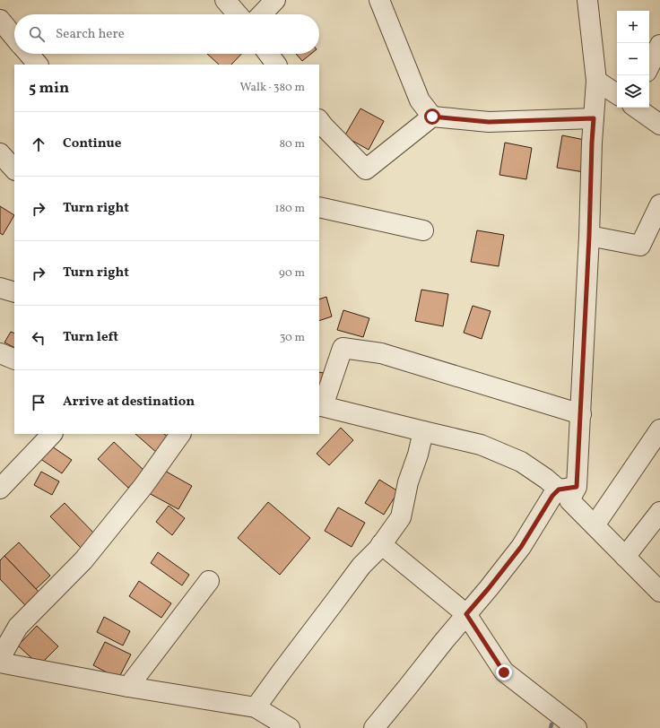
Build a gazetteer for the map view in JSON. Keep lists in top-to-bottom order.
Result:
{
  "page": {
    "map_buttons": ["+", "−"],
    "search": "Search here",
    "heading": ["5 min", "Walk · 380 m"],
    "list": [
      ["Continue", "80 m"],
      ["Turn right", "180 m"],
      ["Turn right", "90 m"],
      ["Turn left", "30 m"],
      "Arrive at destination"
    ]
  }
}
